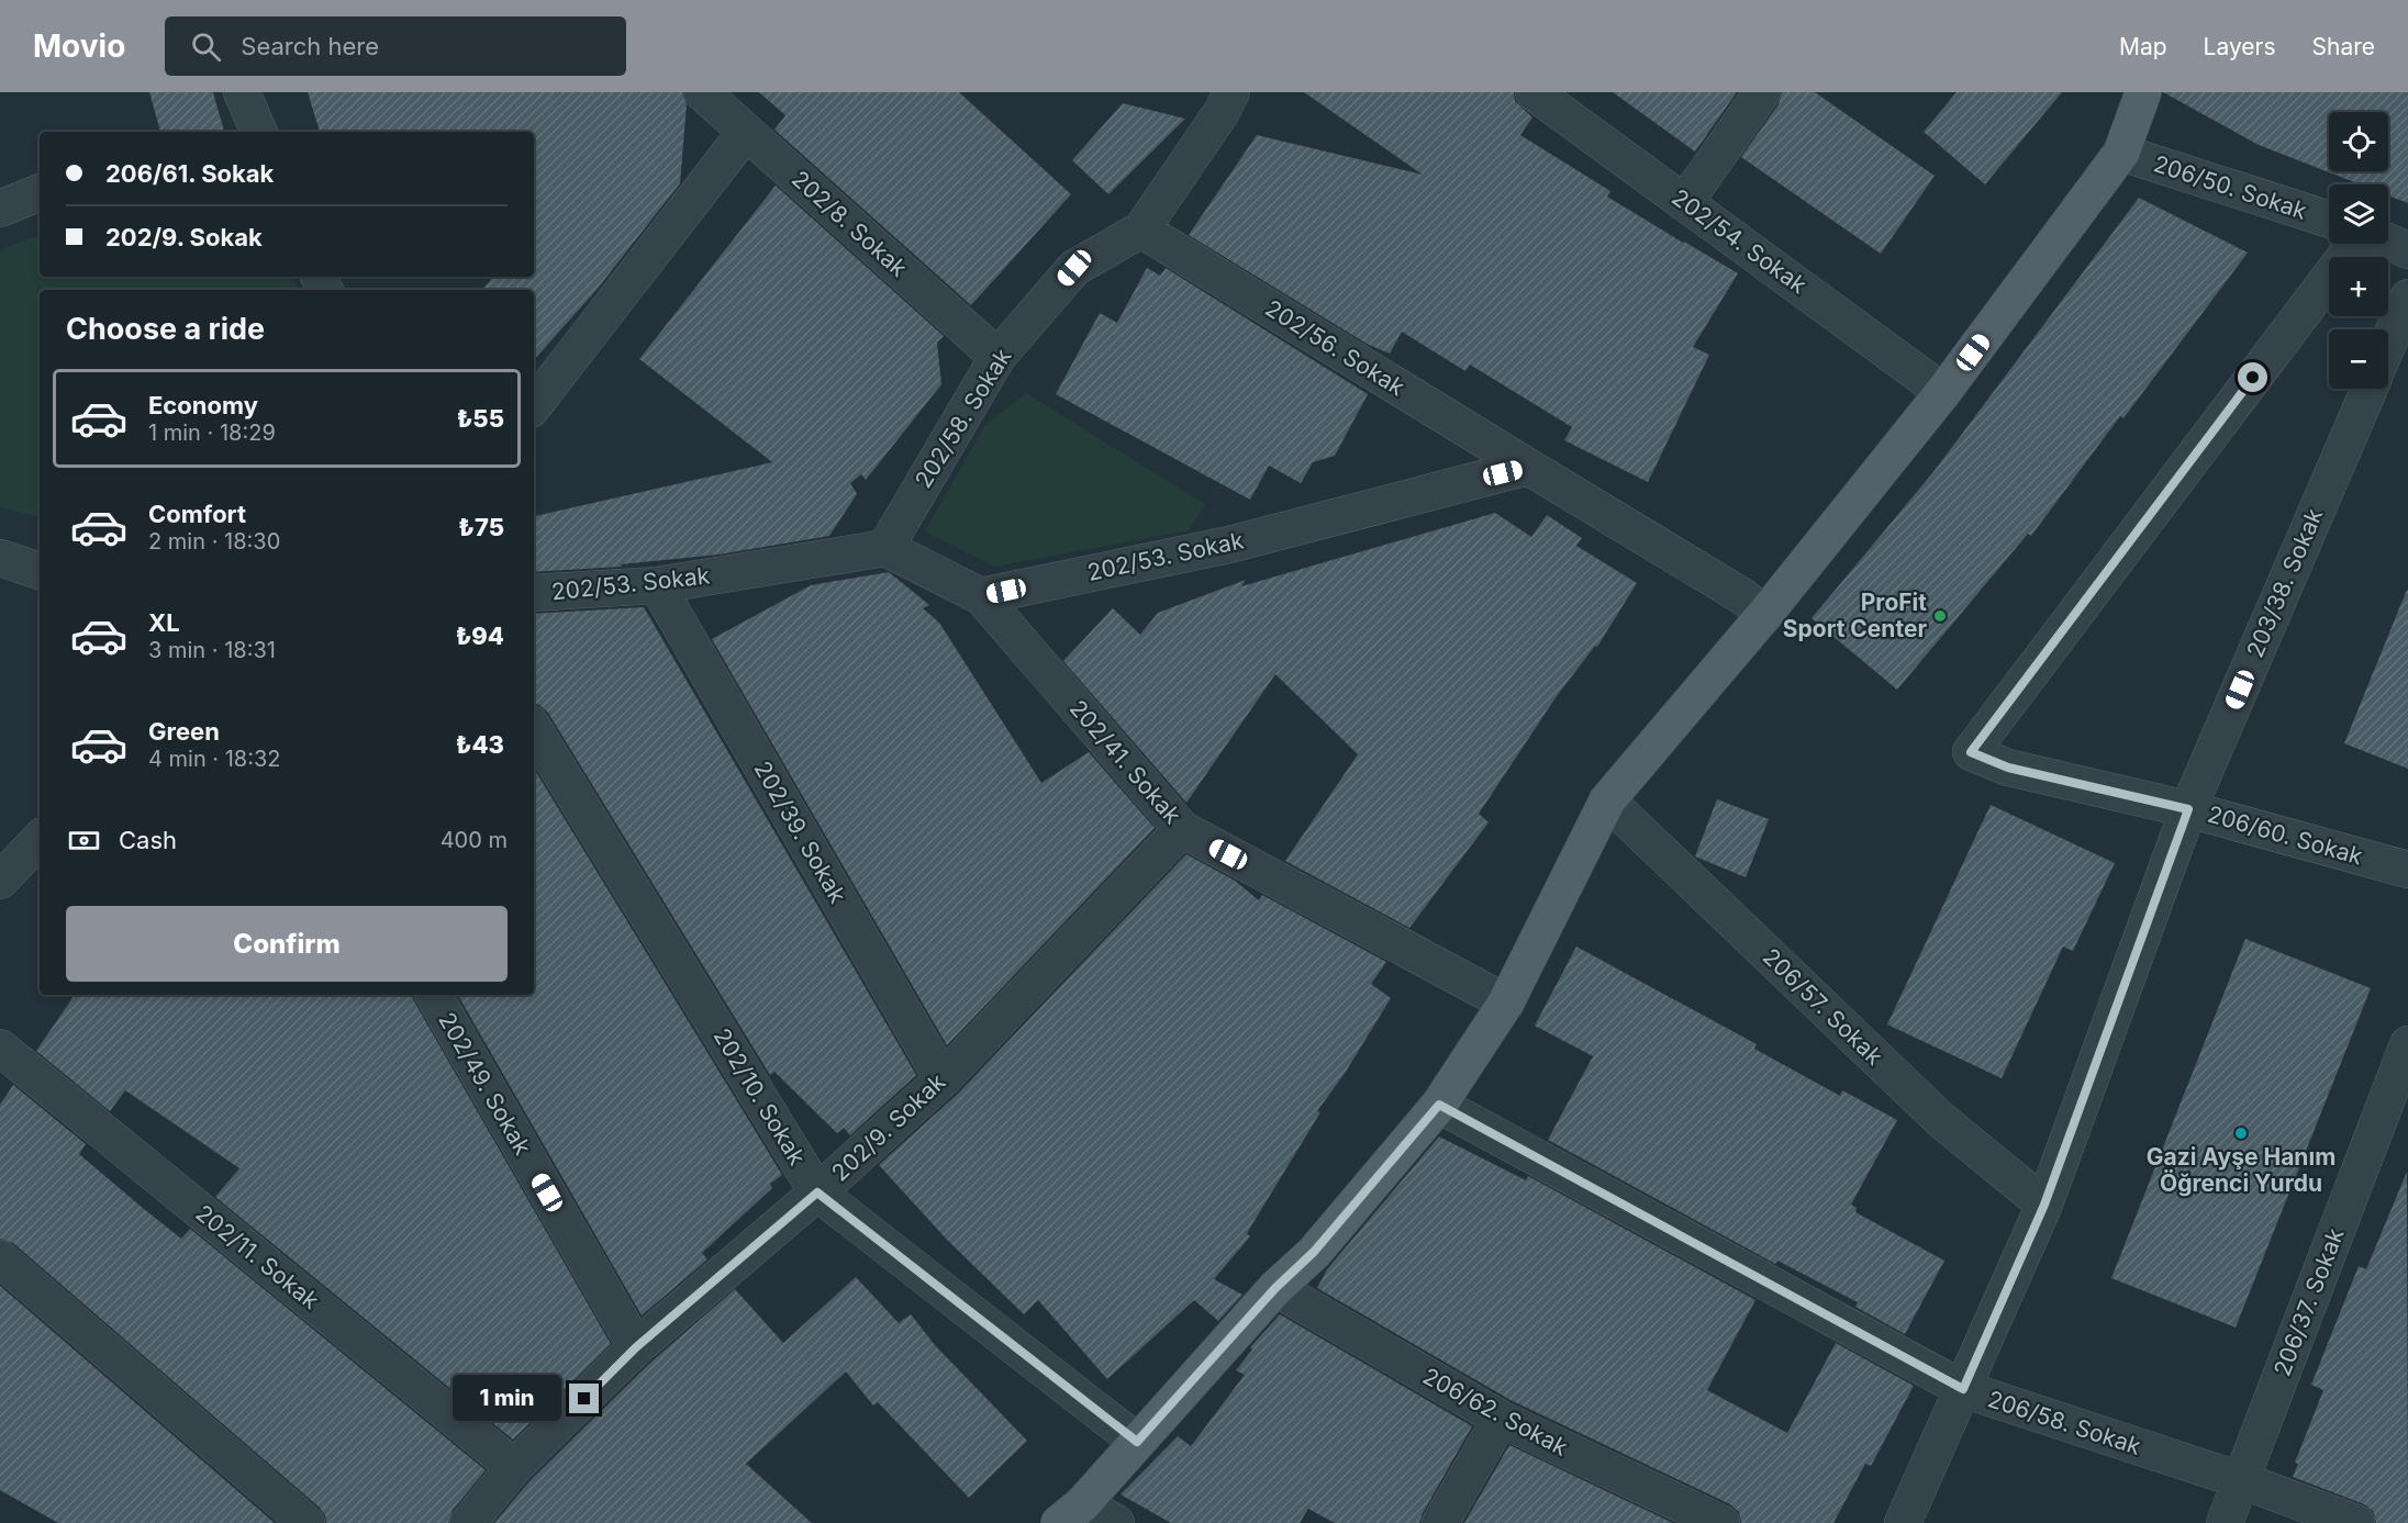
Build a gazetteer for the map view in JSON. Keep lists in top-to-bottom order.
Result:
{
  "streets": {
    "street": [
      "206/50. Sokak",
      "202/8. Sokak",
      "202/54. Sokak",
      "202/56. Sokak",
      "202/58. Sokak",
      "202/53. Sokak",
      "203/38. Sokak",
      "202/41. Sokak",
      "202/39. Sokak",
      "206/60. Sokak",
      "206/57. Sokak",
      "202/49. Sokak",
      "202/10. Sokak",
      "202/9. Sokak",
      "202/11. Sokak",
      "206/37. Sokak",
      "206/62. Sokak",
      "206/58. Sokak"
    ]
  },
  "crossings": [
    ["202/8. Sokak", "202/58. Sokak"],
    ["202/56. Sokak", "202/58. Sokak"],
    ["202/56. Sokak", "202/53. Sokak"],
    ["202/58. Sokak", "202/53. Sokak"],
    ["202/53. Sokak", "202/41. Sokak"],
    ["202/53. Sokak", "202/39. Sokak"],
    ["203/38. Sokak", "206/60. Sokak"],
    ["203/38. Sokak", "206/57. Sokak"],
    ["203/38. Sokak", "206/58. Sokak"],
    ["202/41. Sokak", "202/9. Sokak"],
    ["202/39. Sokak", "202/9. Sokak"],
    ["202/49. Sokak", "202/9. Sokak"],
    ["202/10. Sokak", "202/9. Sokak"],
    ["202/9. Sokak", "202/11. Sokak"],
    ["206/37. Sokak", "206/58. Sokak"]
  ],
  "places": ["ProFit Sport Center", "Gazi Ayşe Hanım Öğrenci Yurdu"],
  "page": {
    "header": "Movio",
    "search": "Search here",
    "nav": ["Map", "Layers", "Share"],
    "map_buttons": ["+", "−"],
    "banner": ["206/61. Sokak", "202/9. Sokak"],
    "heading": "Choose a ride",
    "list": [
      {
        "name": "Economy",
        "note": "1 min · 18:29",
        "value": "₺55"
      },
      {
        "name": "Comfort",
        "note": "2 min · 18:30",
        "value": "₺75"
      },
      {
        "name": "XL",
        "note": "3 min · 18:31",
        "value": "₺94"
      },
      {
        "name": "Green",
        "note": "4 min · 18:32",
        "value": "₺43"
      }
    ],
    "pay": ["Cash", "400 m"],
    "buttons": "Confirm",
    "bubble": "1 min"
  }
}
